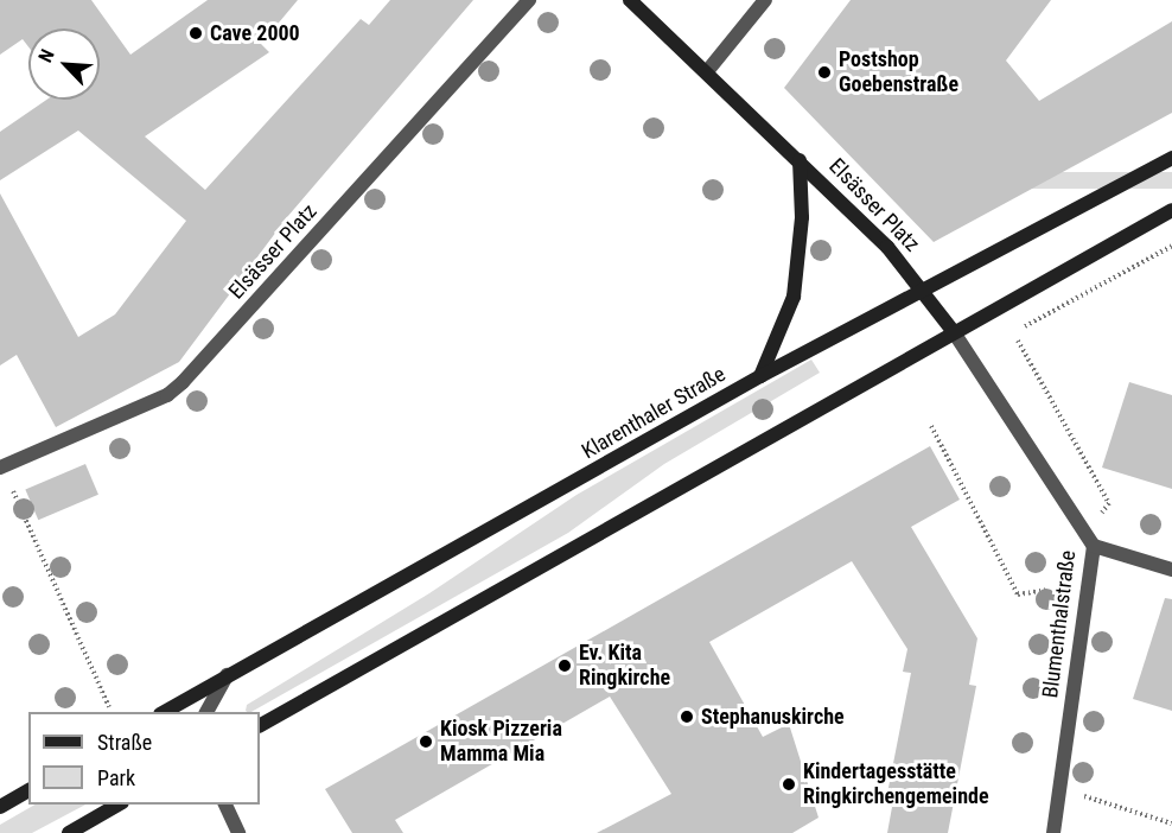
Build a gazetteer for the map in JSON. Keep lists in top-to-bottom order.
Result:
{
  "streets": {
    "main road": ["Elsässer Platz", "Klarenthaler Straße"],
    "street": ["Blumenthalstraße"]
  },
  "crossings": [
    ["Elsässer Platz", "Klarenthaler Straße"],
    ["Elsässer Platz", "Blumenthalstraße"]
  ],
  "places": [
    "Cave 2000",
    "Postshop Goebenstraße",
    "Ev. Kita Ringkirche",
    "Stephanuskirche",
    "Kiosk Pizzeria Mamma Mia",
    "Kindertagesstätte Ringkirchengemeinde"
  ],
  "legend": ["Straße", "Park"],
  "north": "top left"
}
